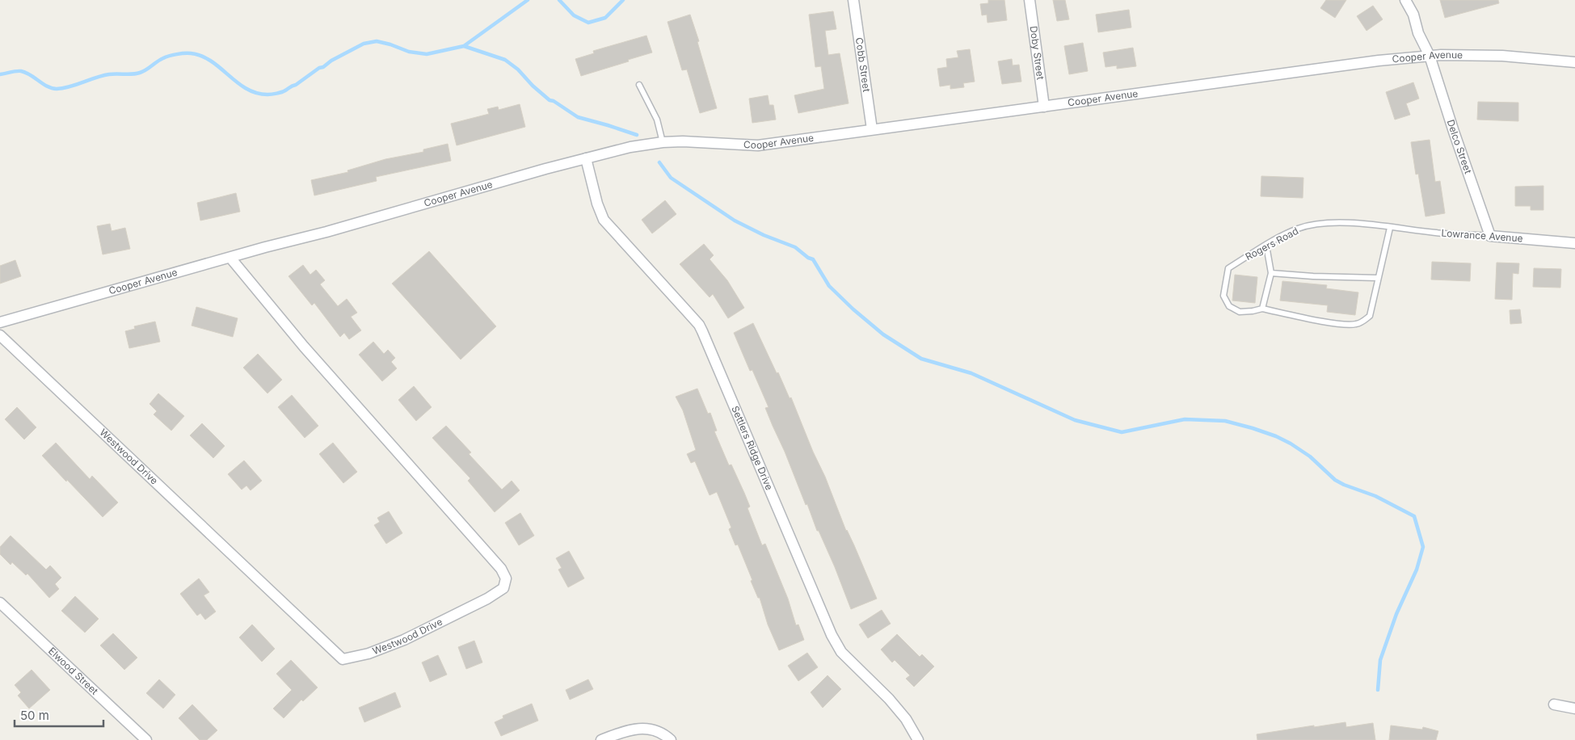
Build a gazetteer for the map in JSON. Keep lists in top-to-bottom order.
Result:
{
  "streets": {
    "street": [
      "Doby Street",
      "Cooper Avenue",
      "Cobb Street",
      "Delco Street",
      "Lowrance Avenue",
      "Settlers Ridge Drive",
      "Westwood Drive",
      "Elwood Street"
    ],
    "lane": ["Rogers Road"]
  },
  "crossings": [
    ["Doby Street", "Cooper Avenue"],
    ["Cooper Avenue", "Cobb Street"],
    ["Cooper Avenue", "Delco Street"],
    ["Cooper Avenue", "Settlers Ridge Drive"],
    ["Cooper Avenue", "Westwood Drive"],
    ["Delco Street", "Lowrance Avenue"],
    ["Lowrance Avenue", "Rogers Road"]
  ],
  "scale_bar": "50 m"
}
